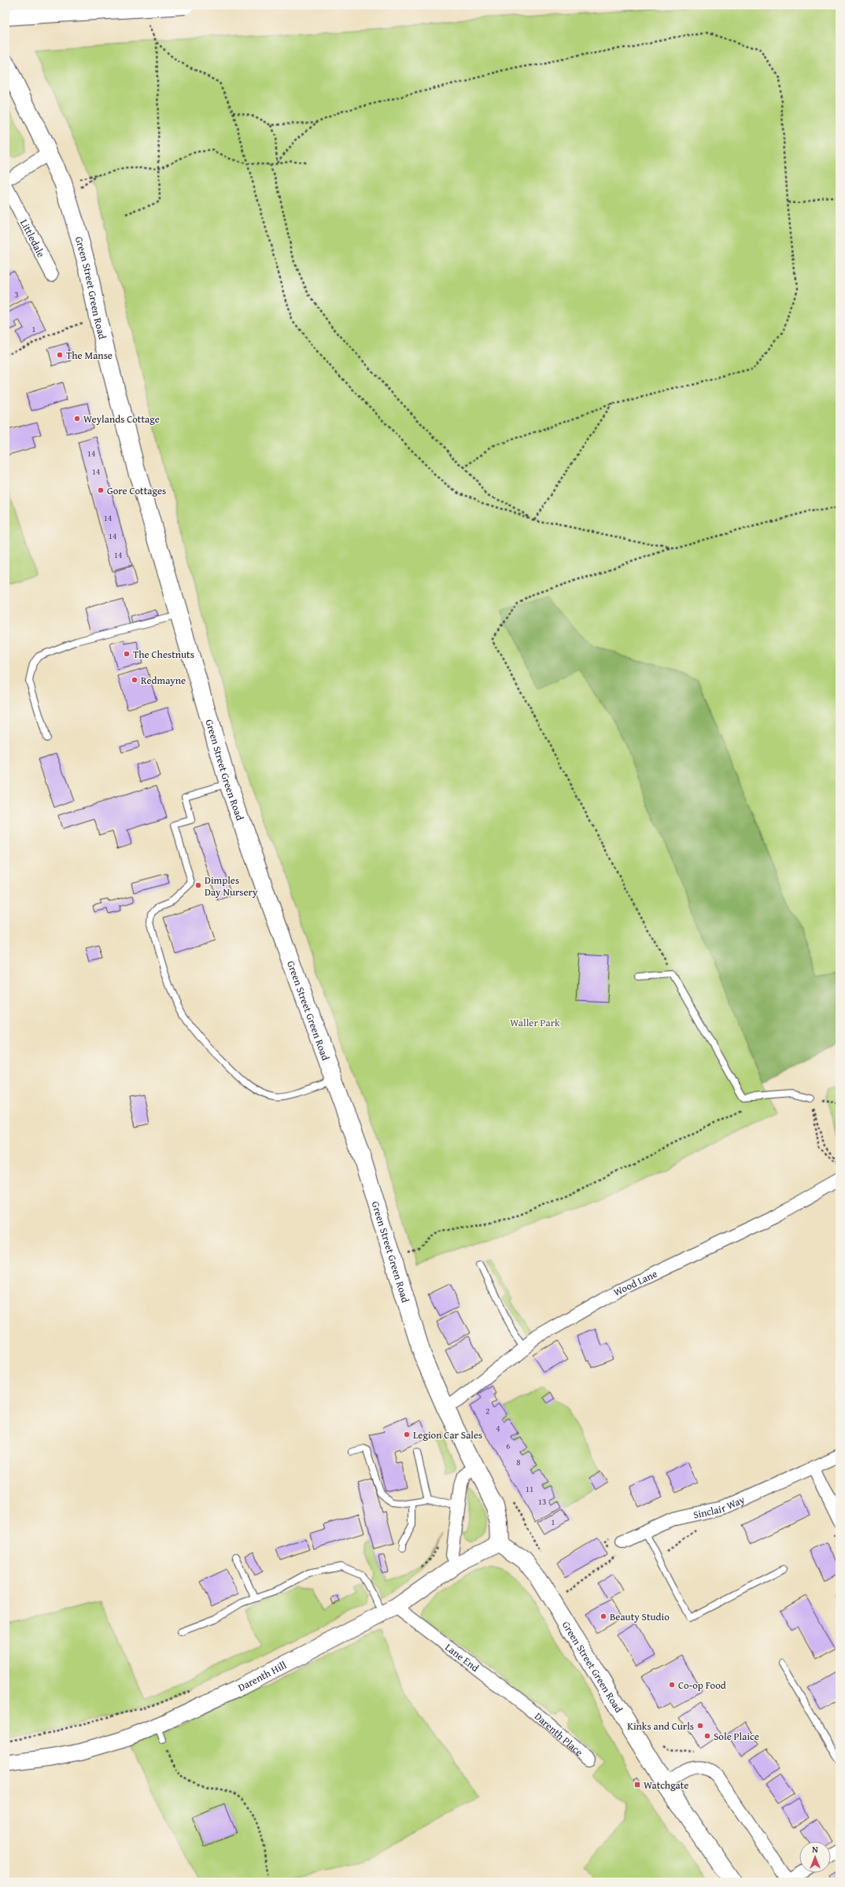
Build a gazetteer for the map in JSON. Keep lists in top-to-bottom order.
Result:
{
  "streets": {
    "main road": ["Green Street Green Road"],
    "street": [
      "Littledale",
      "Wood Lane",
      "Sinclair Way",
      "Lane End",
      "Darenth Hill",
      "Darenth Place"
    ]
  },
  "crossings": [
    ["Green Street Green Road", "Wood Lane"],
    ["Green Street Green Road", "Darenth Hill"],
    ["Lane End", "Darenth Hill"],
    ["Lane End", "Darenth Place"]
  ],
  "parks": ["Waller Park"],
  "places": {
    "other": [
      "The Manse",
      "Weylands Cottage",
      "Gore Cottages",
      "The Chestnuts",
      "Redmayne",
      "Dimples Day Nursery",
      "Legion Car Sales",
      "Beauty Studio",
      "Co-op Food",
      "Kinks and Curls",
      "Sole Plaice"
    ],
    "transit": ["Watchgate"]
  },
  "house_numbers": [
    "3",
    "1",
    "14",
    "14",
    "14",
    "14",
    "14",
    "2",
    "4",
    "6",
    "8",
    "11",
    "13",
    "1"
  ],
  "north": "top"
}
